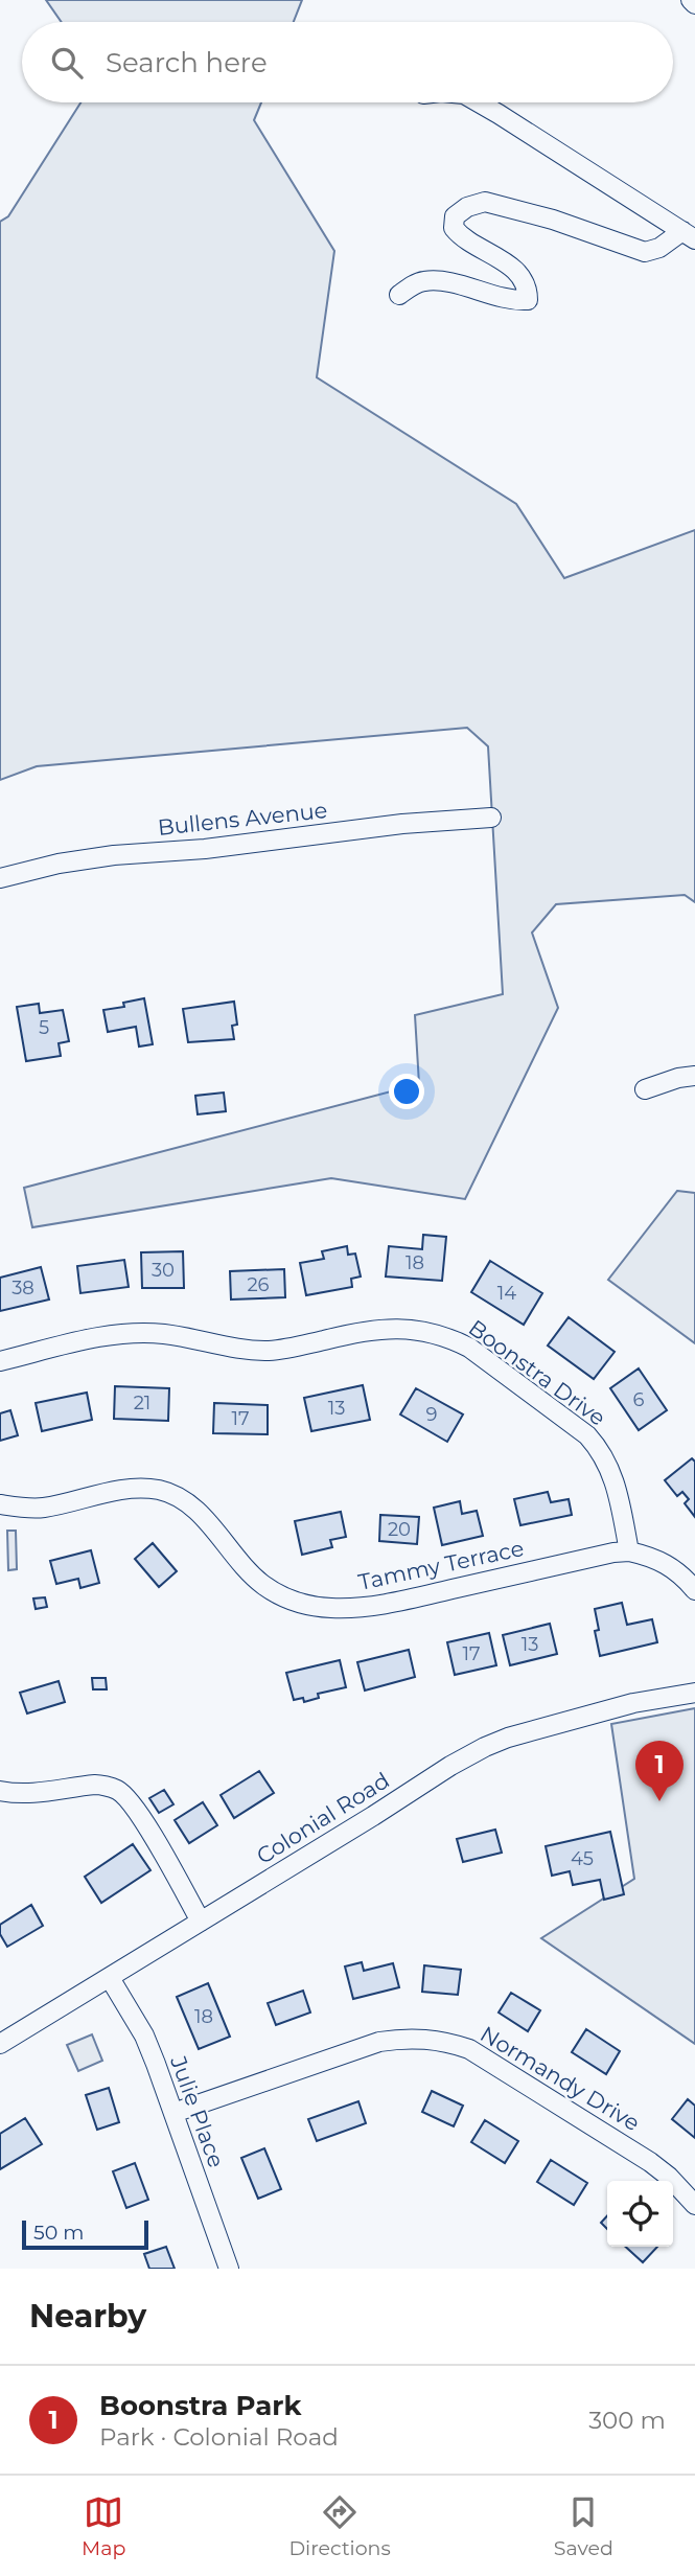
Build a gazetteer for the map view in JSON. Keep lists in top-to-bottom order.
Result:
{
  "streets": {
    "street": [
      "Bullens Avenue",
      "Boonstra Drive",
      "Tammy Terrace",
      "Colonial Road",
      "Normandy Drive",
      "Julie Place"
    ]
  },
  "crossings": [
    ["Boonstra Drive", "Tammy Terrace"],
    ["Colonial Road", "Julie Place"],
    ["Normandy Drive", "Julie Place"]
  ],
  "house_numbers": [
    "5",
    "18",
    "30",
    "26",
    "38",
    "14",
    "6",
    "21",
    "13",
    "9",
    "17",
    "20",
    "13",
    "17",
    "45",
    "18"
  ],
  "scale_bar": "50 m",
  "page": {
    "search": "Search here",
    "pins": "1",
    "scale": "50 m",
    "heading": "Nearby",
    "list": [
      {
        "mark": "1",
        "name": "Boonstra Park",
        "note": "Park · Colonial Road",
        "value": "300 m"
      }
    ],
    "nav": ["Map", "Directions", "Saved"]
  }
}
